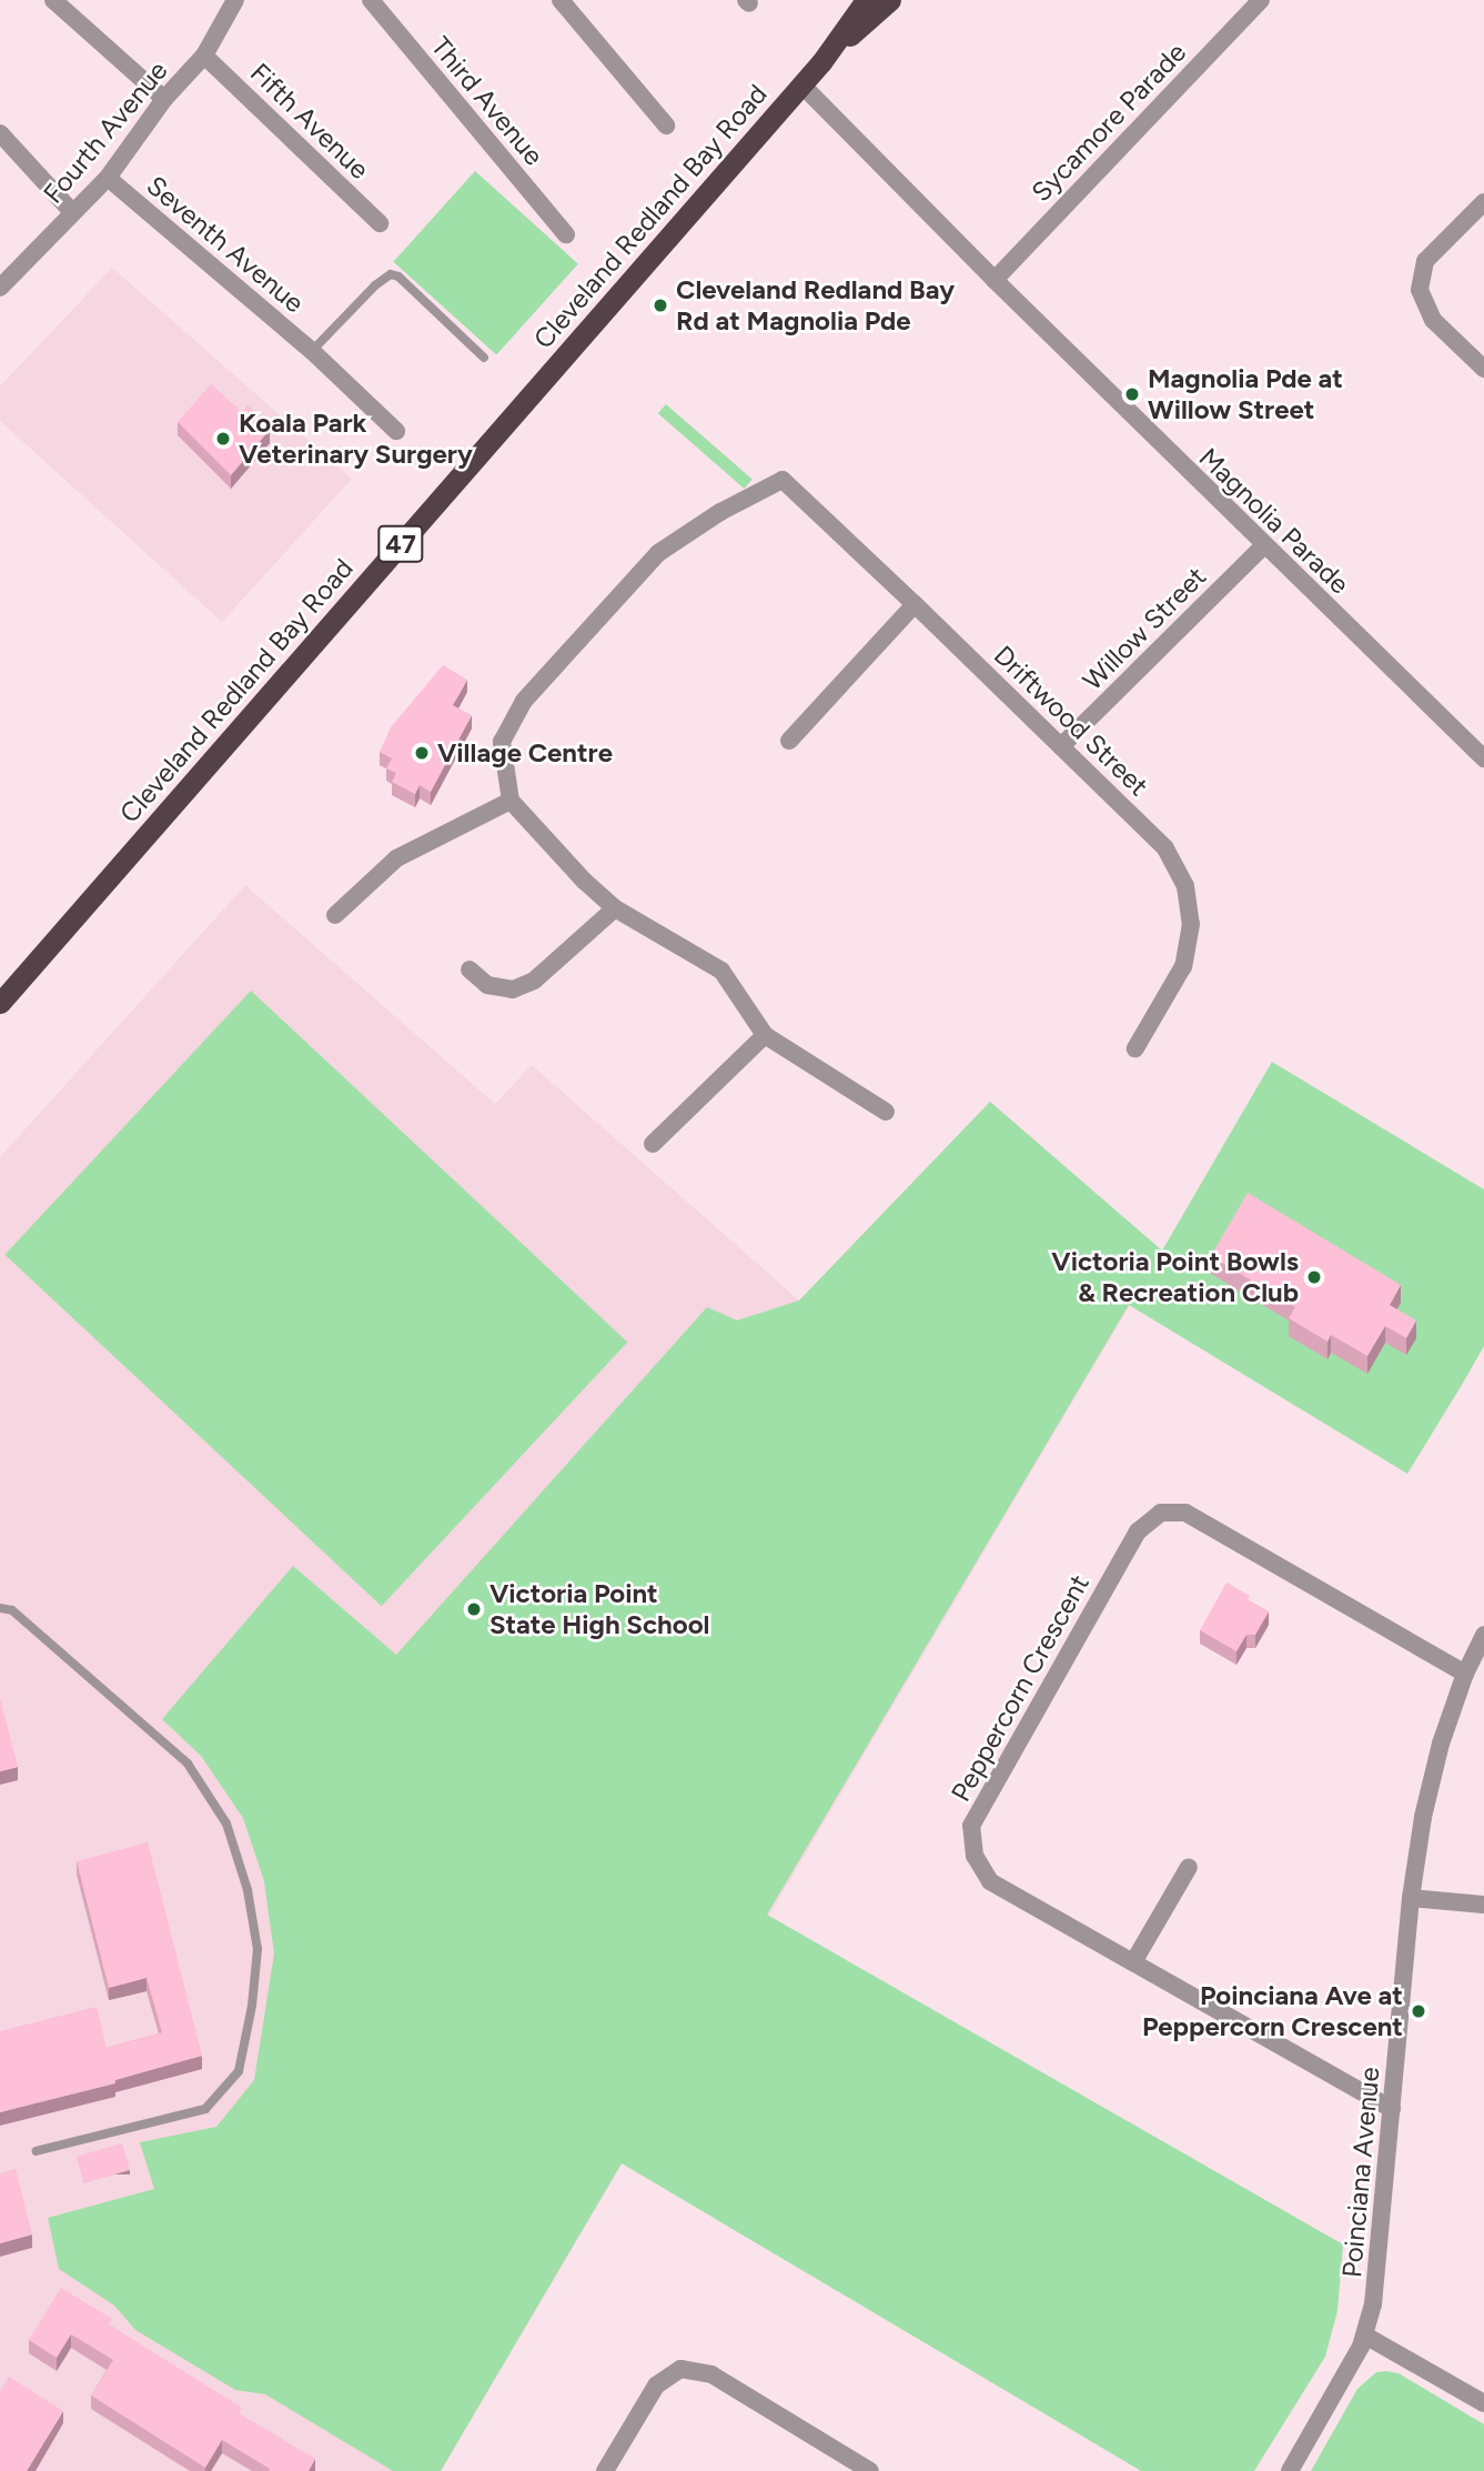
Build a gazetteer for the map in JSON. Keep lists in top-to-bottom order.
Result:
{
  "streets": {
    "highway": ["Cleveland Redland Bay Road", "47"],
    "street": [
      "Third Avenue",
      "Fifth Avenue",
      "Sycamore Parade",
      "Fourth Avenue",
      "Seventh Avenue",
      "Magnolia Parade",
      "Willow Street",
      "Driftwood Street",
      "Peppercorn Crescent",
      "Poinciana Avenue"
    ]
  },
  "crossings": [
    ["Fifth Avenue", "Fourth Avenue"],
    ["Sycamore Parade", "Magnolia Parade"],
    ["Fourth Avenue", "Seventh Avenue"],
    ["Cleveland Redland Bay Road", "Magnolia Parade"],
    ["Magnolia Parade", "Willow Street"],
    ["Willow Street", "Driftwood Street"],
    ["Peppercorn Crescent", "Poinciana Avenue"]
  ],
  "places": [
    "Cleveland Redland Bay Rd at Magnolia Pde",
    "Magnolia Pde at Willow Street",
    "Koala Park Veterinary Surgery",
    "Village Centre",
    "Victoria Point Bowls & Recreation Club",
    "Victoria Point State High School",
    "Poinciana Ave at Peppercorn Crescent"
  ]
}
